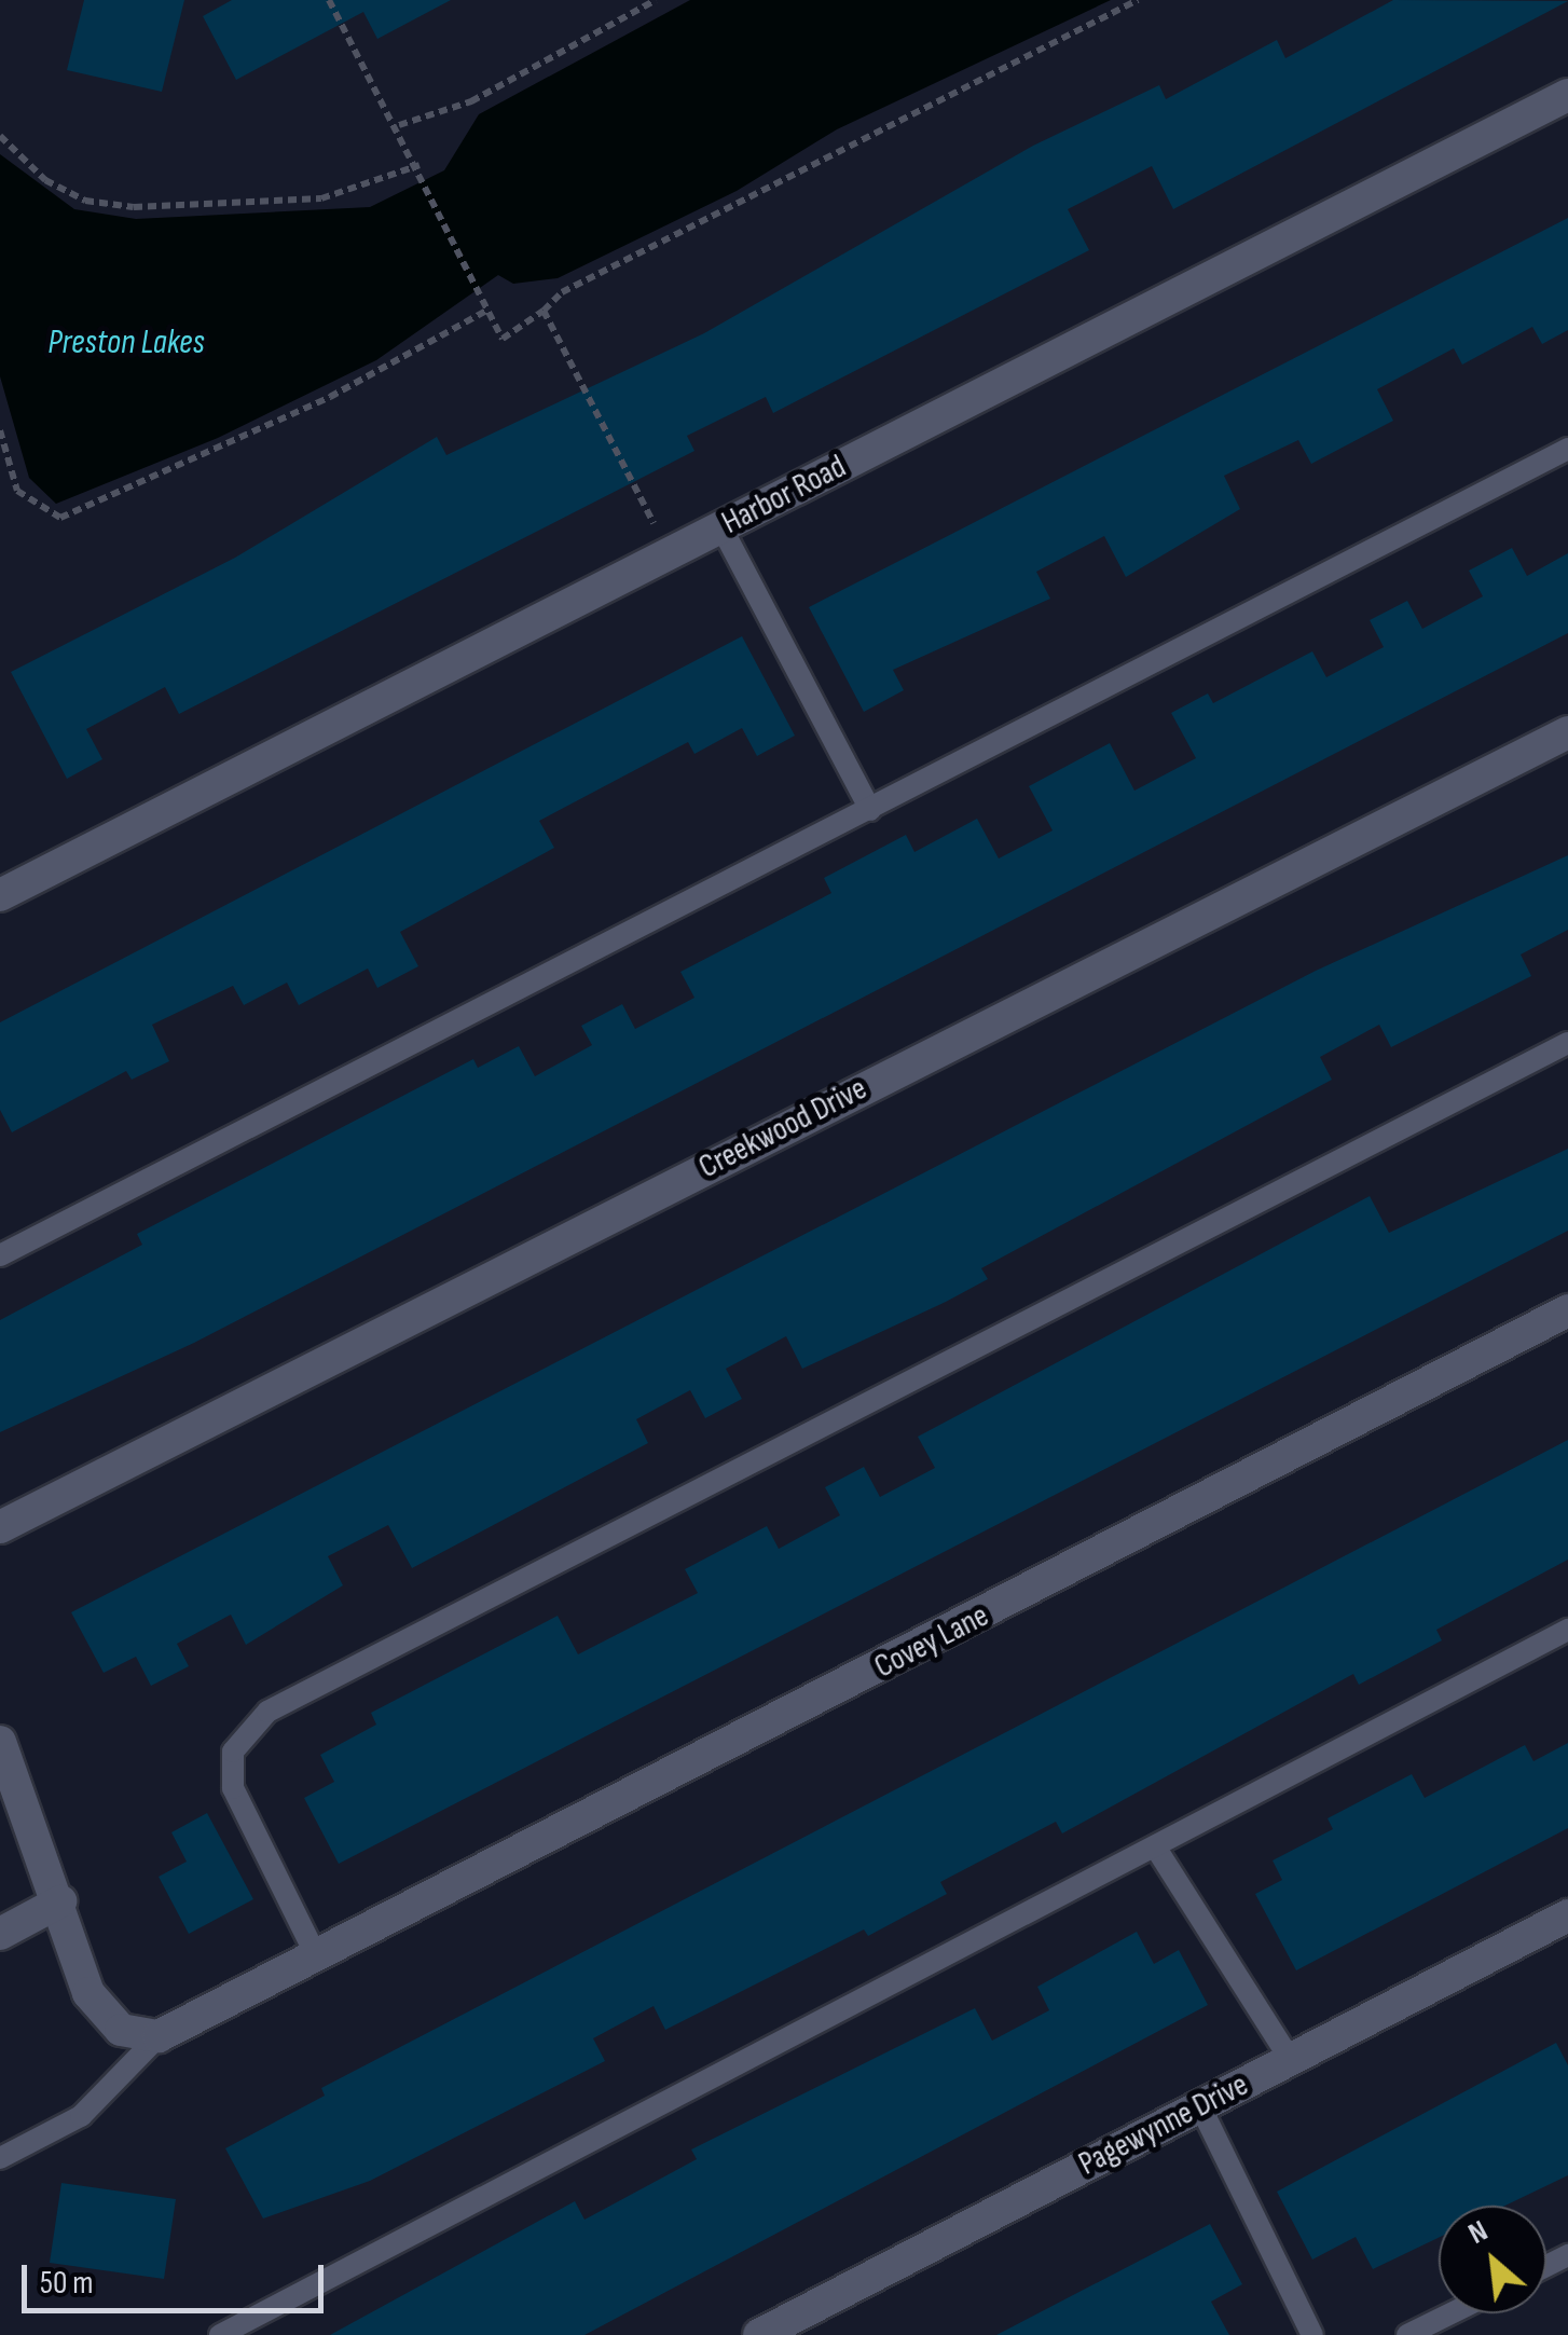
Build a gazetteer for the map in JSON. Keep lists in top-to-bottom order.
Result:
{
  "streets": {
    "street": [
      "Harbor Road",
      "Creekwood Drive",
      "Covey Lane",
      "Pagewynne Drive"
    ]
  },
  "water": ["Preston Lakes"],
  "scale_bar": "50 m",
  "north": "top left"
}
